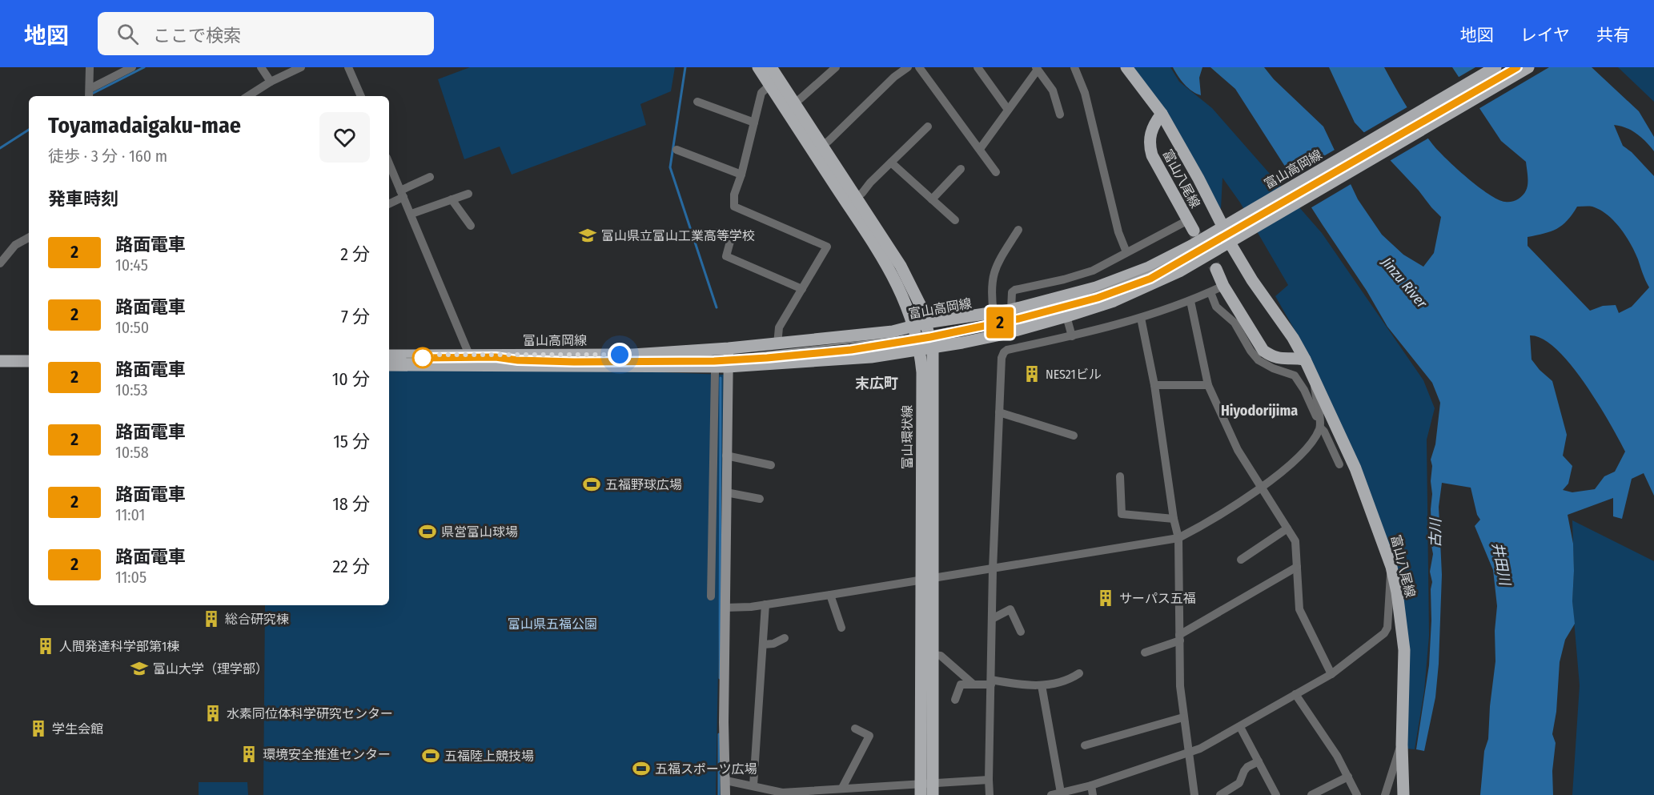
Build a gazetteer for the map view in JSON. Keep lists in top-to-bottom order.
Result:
{
  "streets": {
    "main road": ["富山高岡線", "富山八尾線", "富山環状線"]
  },
  "crossings": [
    ["富山高岡線", "富山八尾線"],
    ["富山高岡線", "富山環状線"]
  ],
  "districts": ["末広町", "Hiyodorijima"],
  "water": ["Jinzu River", "古川", "井田川"],
  "parks": ["富山県五福公園"],
  "places": {
    "school or university": ["富山県立富山工業高等学校", "富山大学（理学部）"],
    "building": [
      "NES21ビル",
      "サーパス五福",
      "総合研究棟",
      "人間発達科学部第1棟",
      "水素同位体科学研究センター",
      "学生会館",
      "環境安全推進センター"
    ],
    "sports": [
      "五福野球広場",
      "県営富山球場",
      "五福陸上競技場",
      "五福スポーツ広場"
    ]
  },
  "lines": ["tram line 2"],
  "page": {
    "header": "地図",
    "search": "ここで検索",
    "nav": ["地図", "レイヤ", "共有"],
    "on_map": "2",
    "heading": [
      ["Toyamadaigaku-mae", "徒歩 · 3 分 · 160 m"],
      "発車時刻"
    ],
    "list": [
      {
        "mark": "2",
        "name": "路面電車",
        "note": "10:45",
        "value": "2 分"
      },
      {
        "mark": "2",
        "name": "路面電車",
        "note": "10:50",
        "value": "7 分"
      },
      {
        "mark": "2",
        "name": "路面電車",
        "note": "10:53",
        "value": "10 分"
      },
      {
        "mark": "2",
        "name": "路面電車",
        "note": "10:58",
        "value": "15 分"
      },
      {
        "mark": "2",
        "name": "路面電車",
        "note": "11:01",
        "value": "18 分"
      },
      {
        "mark": "2",
        "name": "路面電車",
        "note": "11:05",
        "value": "22 分"
      }
    ]
  }
}
